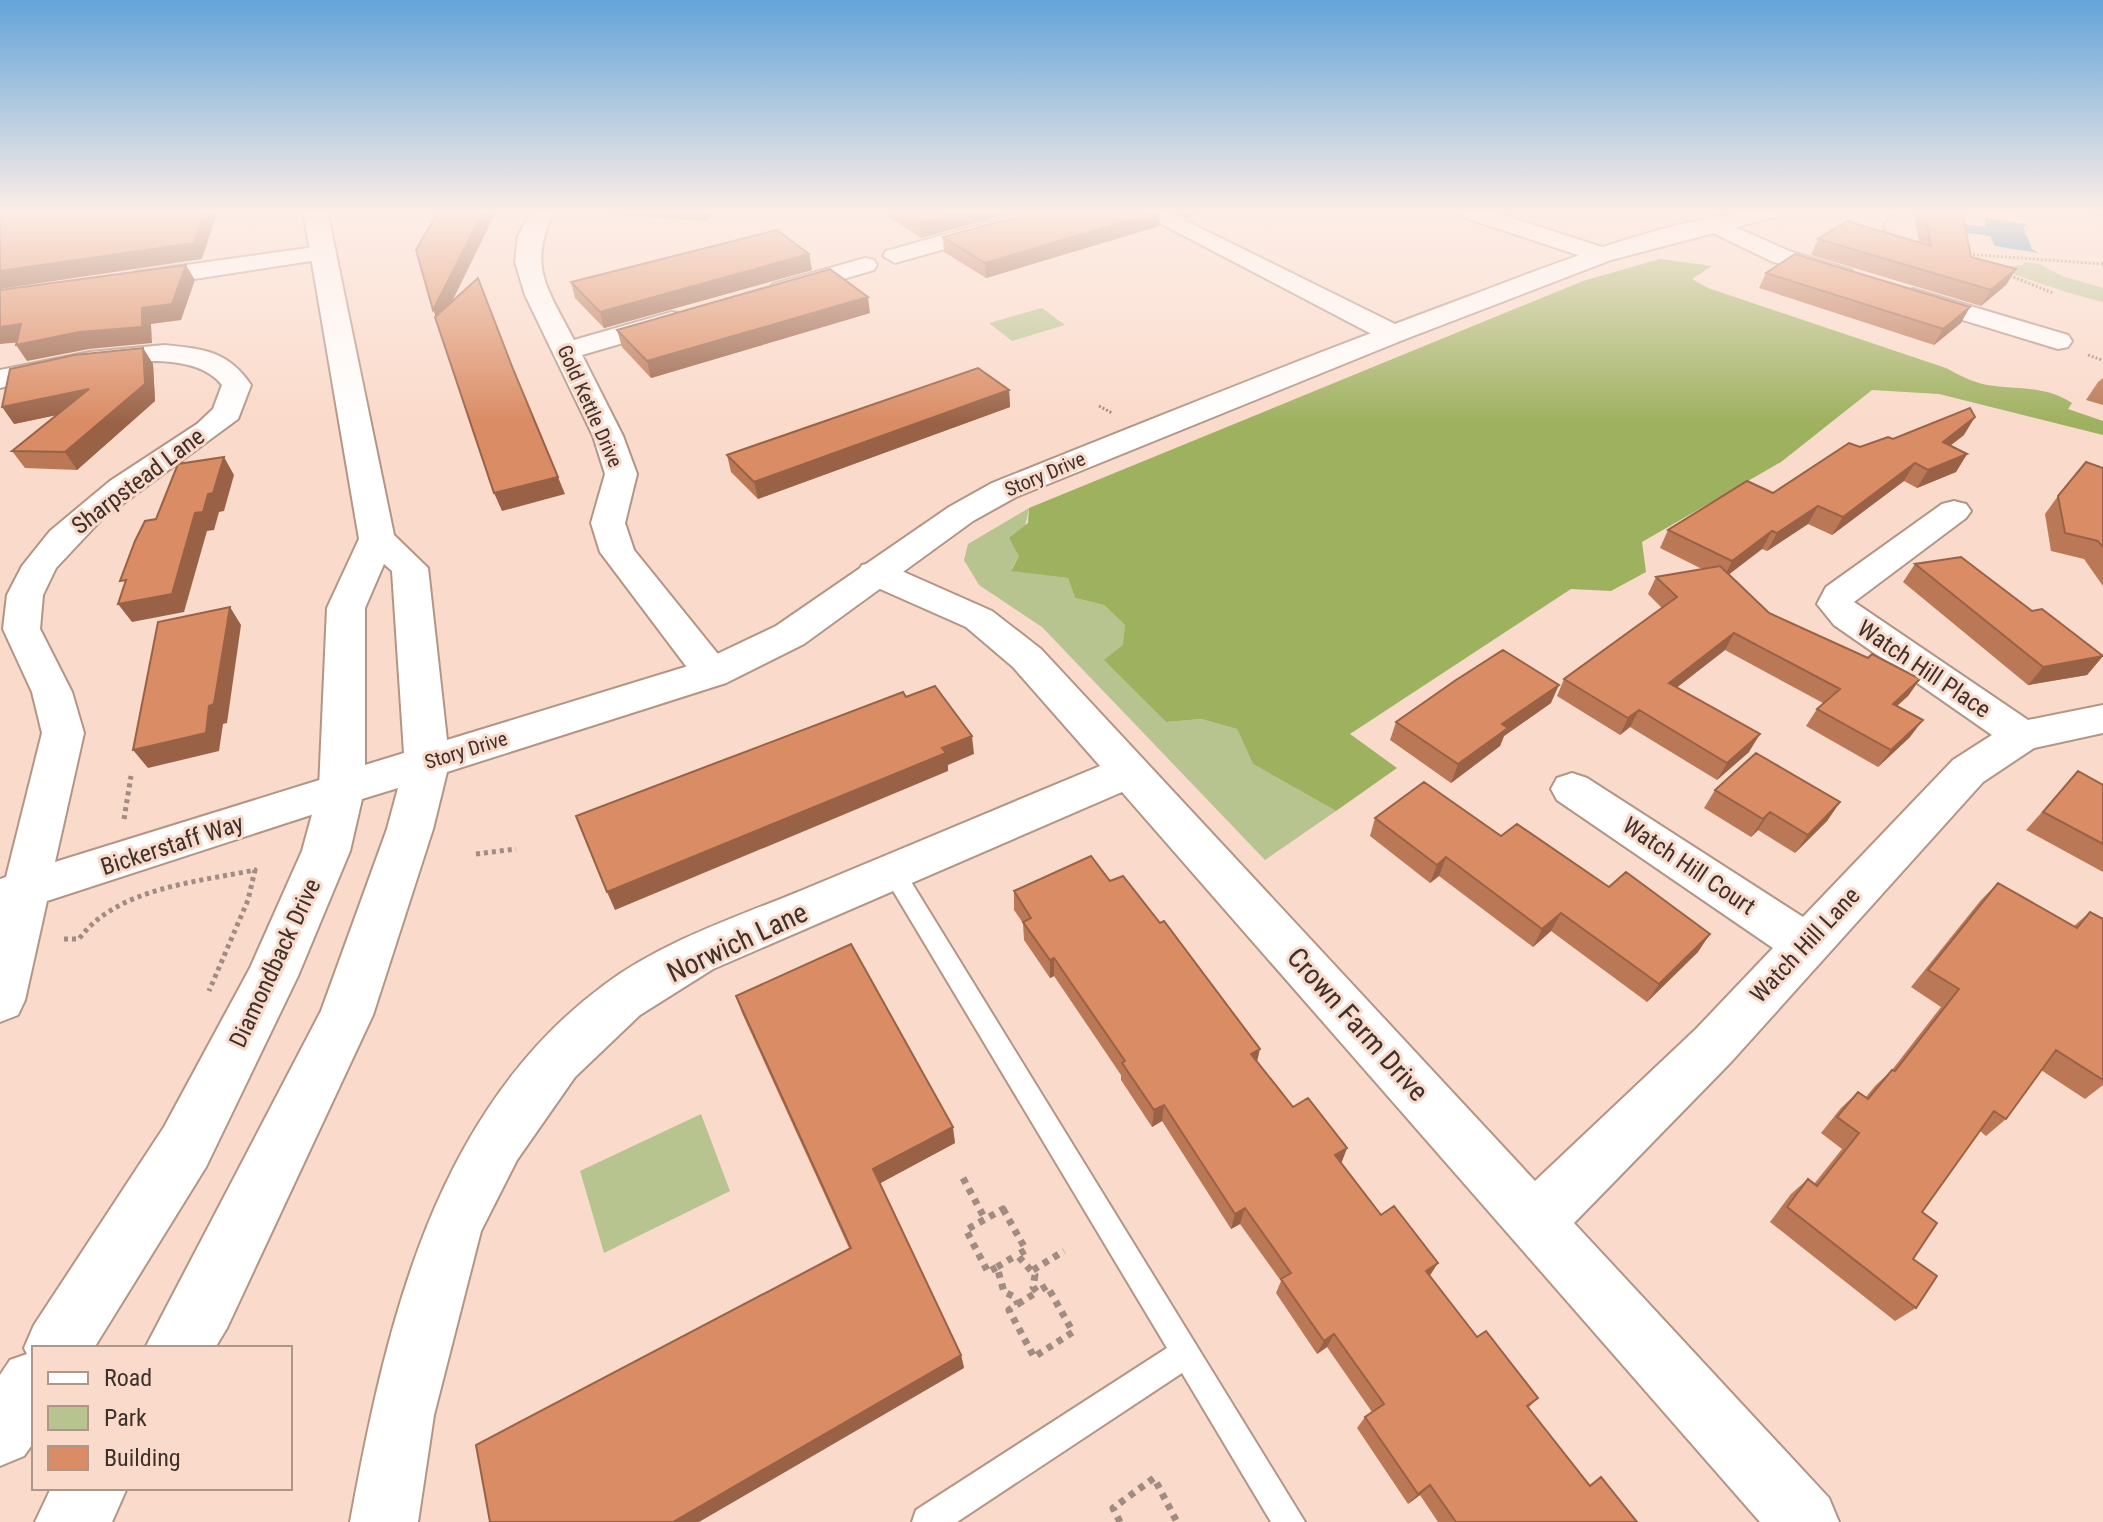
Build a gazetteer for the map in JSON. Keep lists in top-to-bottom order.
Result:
{
  "streets": {
    "street": [
      "Gold Kettle Drive",
      "Story Drive",
      "Sharpstead Lane",
      "Watch Hill Place",
      "Bickerstaff Way",
      "Watch Hill Court",
      "Norwich Lane",
      "Watch Hill Lane",
      "Diamondback Drive",
      "Crown Farm Drive"
    ]
  },
  "crossings": [
    ["Gold Kettle Drive", "Story Drive"],
    ["Story Drive", "Bickerstaff Way"],
    ["Story Drive", "Diamondback Drive"],
    ["Story Drive", "Crown Farm Drive"],
    ["Sharpstead Lane", "Bickerstaff Way"],
    ["Watch Hill Place", "Watch Hill Lane"],
    ["Bickerstaff Way", "Diamondback Drive"],
    ["Watch Hill Court", "Watch Hill Lane"],
    ["Norwich Lane", "Crown Farm Drive"],
    ["Watch Hill Lane", "Crown Farm Drive"]
  ],
  "legend": ["Road", "Park", "Building"]
}
